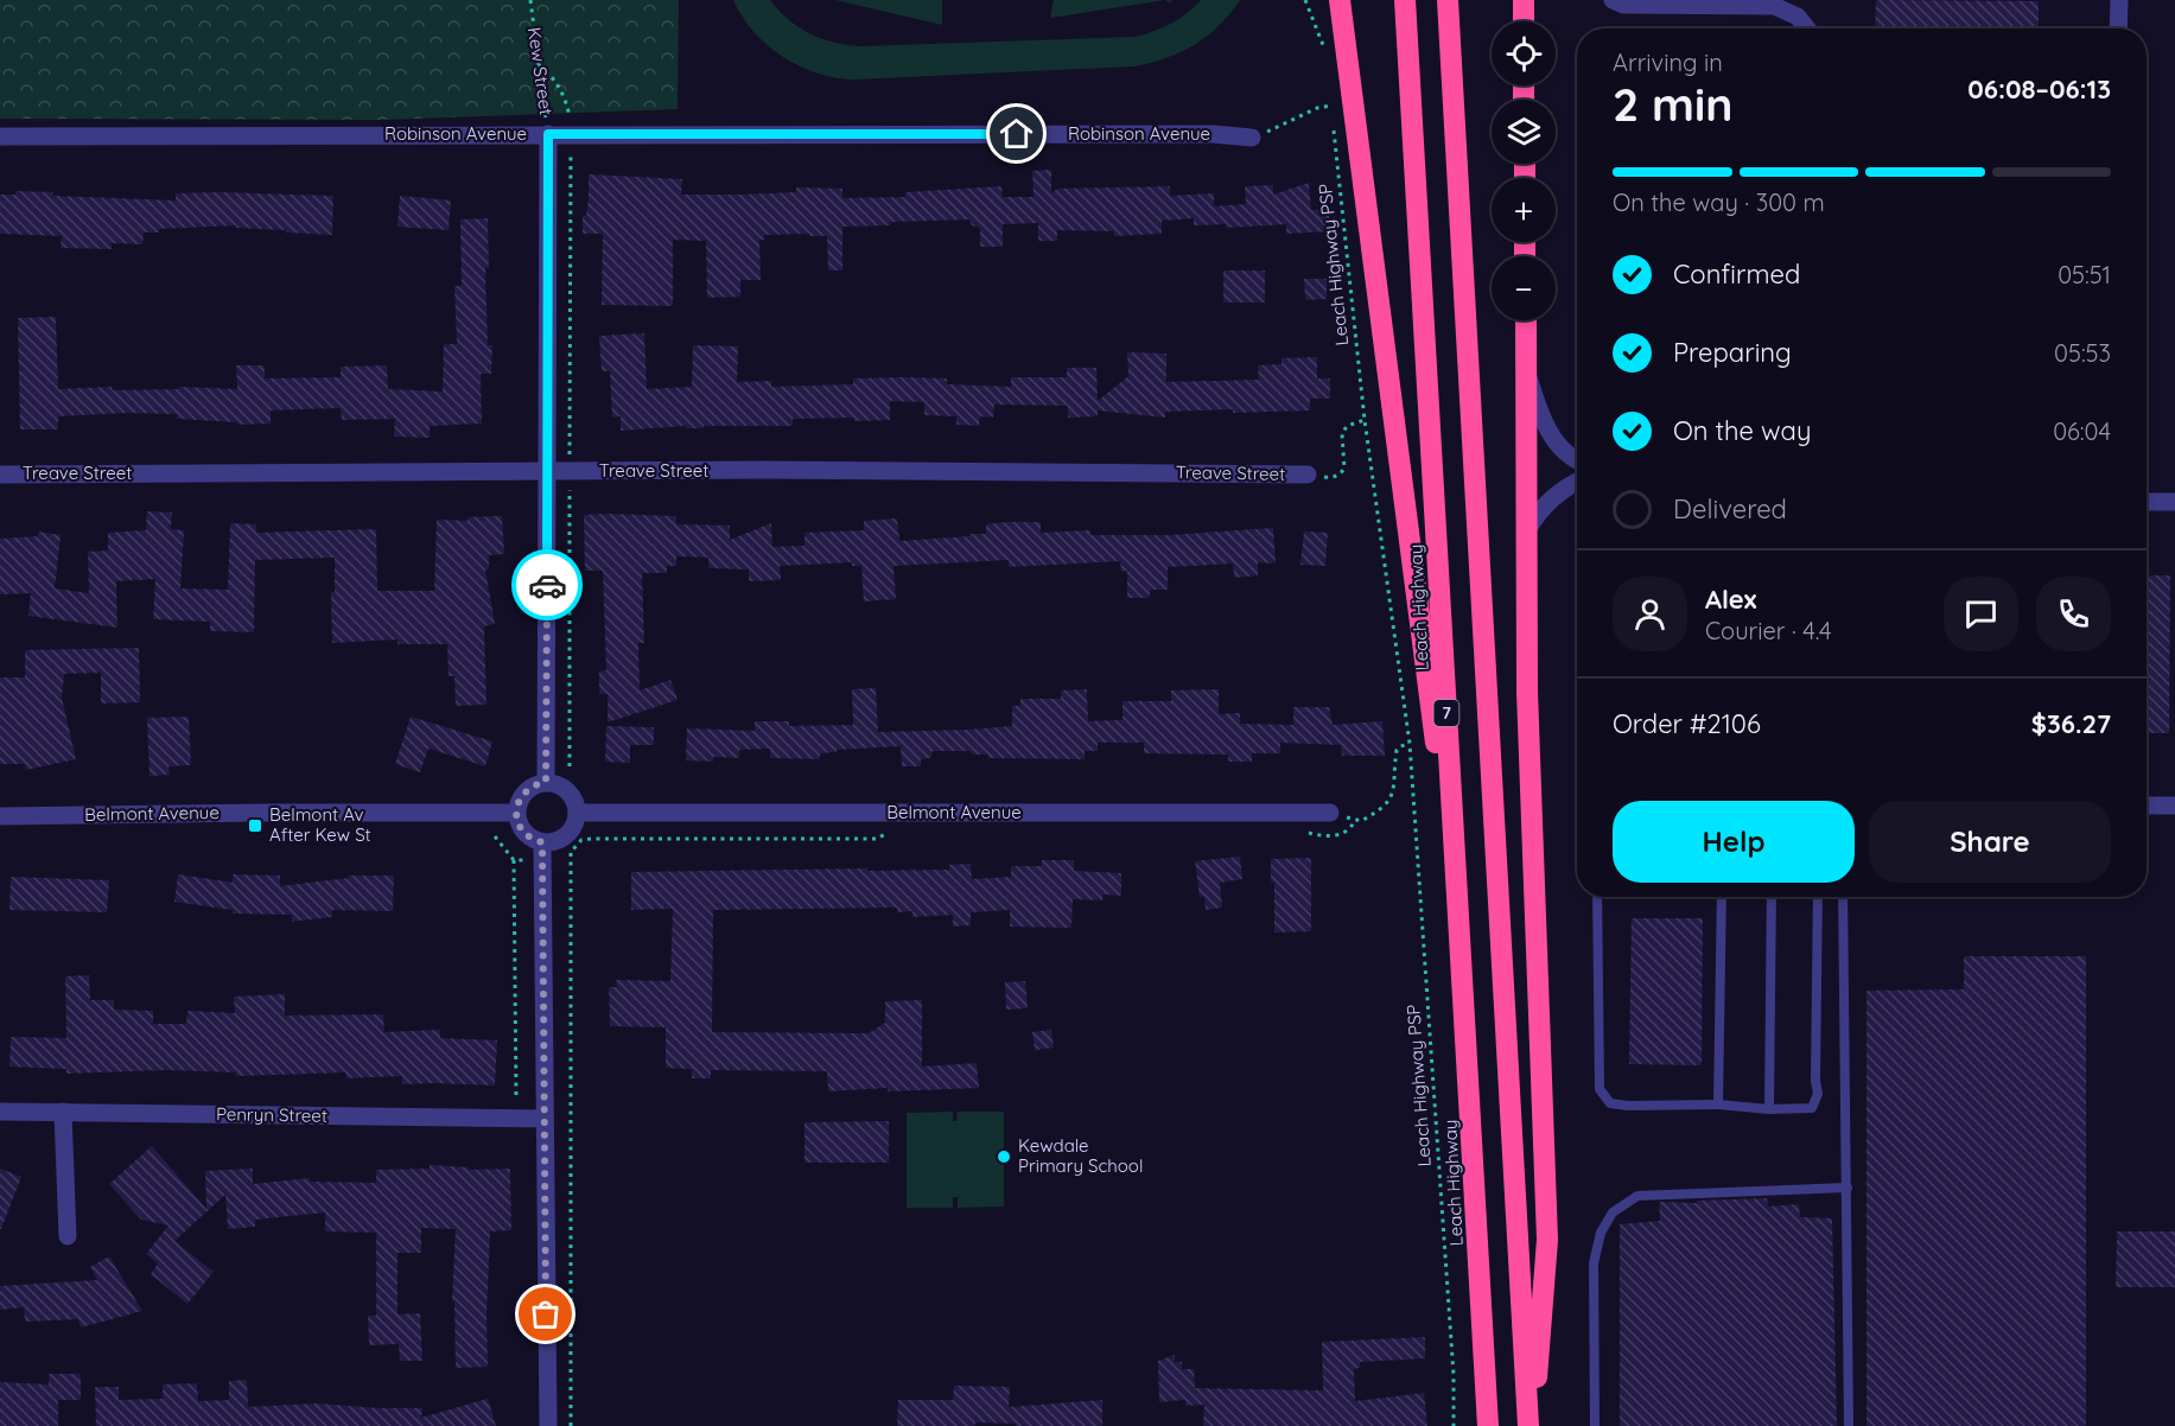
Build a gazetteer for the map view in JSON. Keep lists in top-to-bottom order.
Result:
{
  "streets": {
    "highway": ["Leach Highway", "7"],
    "street": [
      "Kew Street",
      "Robinson Avenue",
      "Treave Street",
      "Belmont Avenue",
      "Penryn Street"
    ],
    "path": ["Leach Highway PSP"]
  },
  "crossings": [
    ["Kew Street", "Robinson Avenue"],
    ["Kew Street", "Treave Street"],
    ["Kew Street", "Belmont Avenue"]
  ],
  "places": {
    "transit": ["Belmont Av After Kew St"],
    "other": ["Kewdale Primary School"]
  },
  "page": {
    "map_buttons": ["+", "−"],
    "heading": ["2 min", "Arriving in", "06:08–06:13"],
    "panel": [
      "Alex",
      "Courier · 4.4",
      "Order #2106",
      "$36.27"
    ],
    "bar": "On the way · 300 m",
    "list": [
      ["Confirmed", "05:51"],
      ["Preparing", "05:53"],
      ["On the way", "06:04"],
      "Delivered"
    ],
    "buttons": ["Help", "Share"]
  }
}
